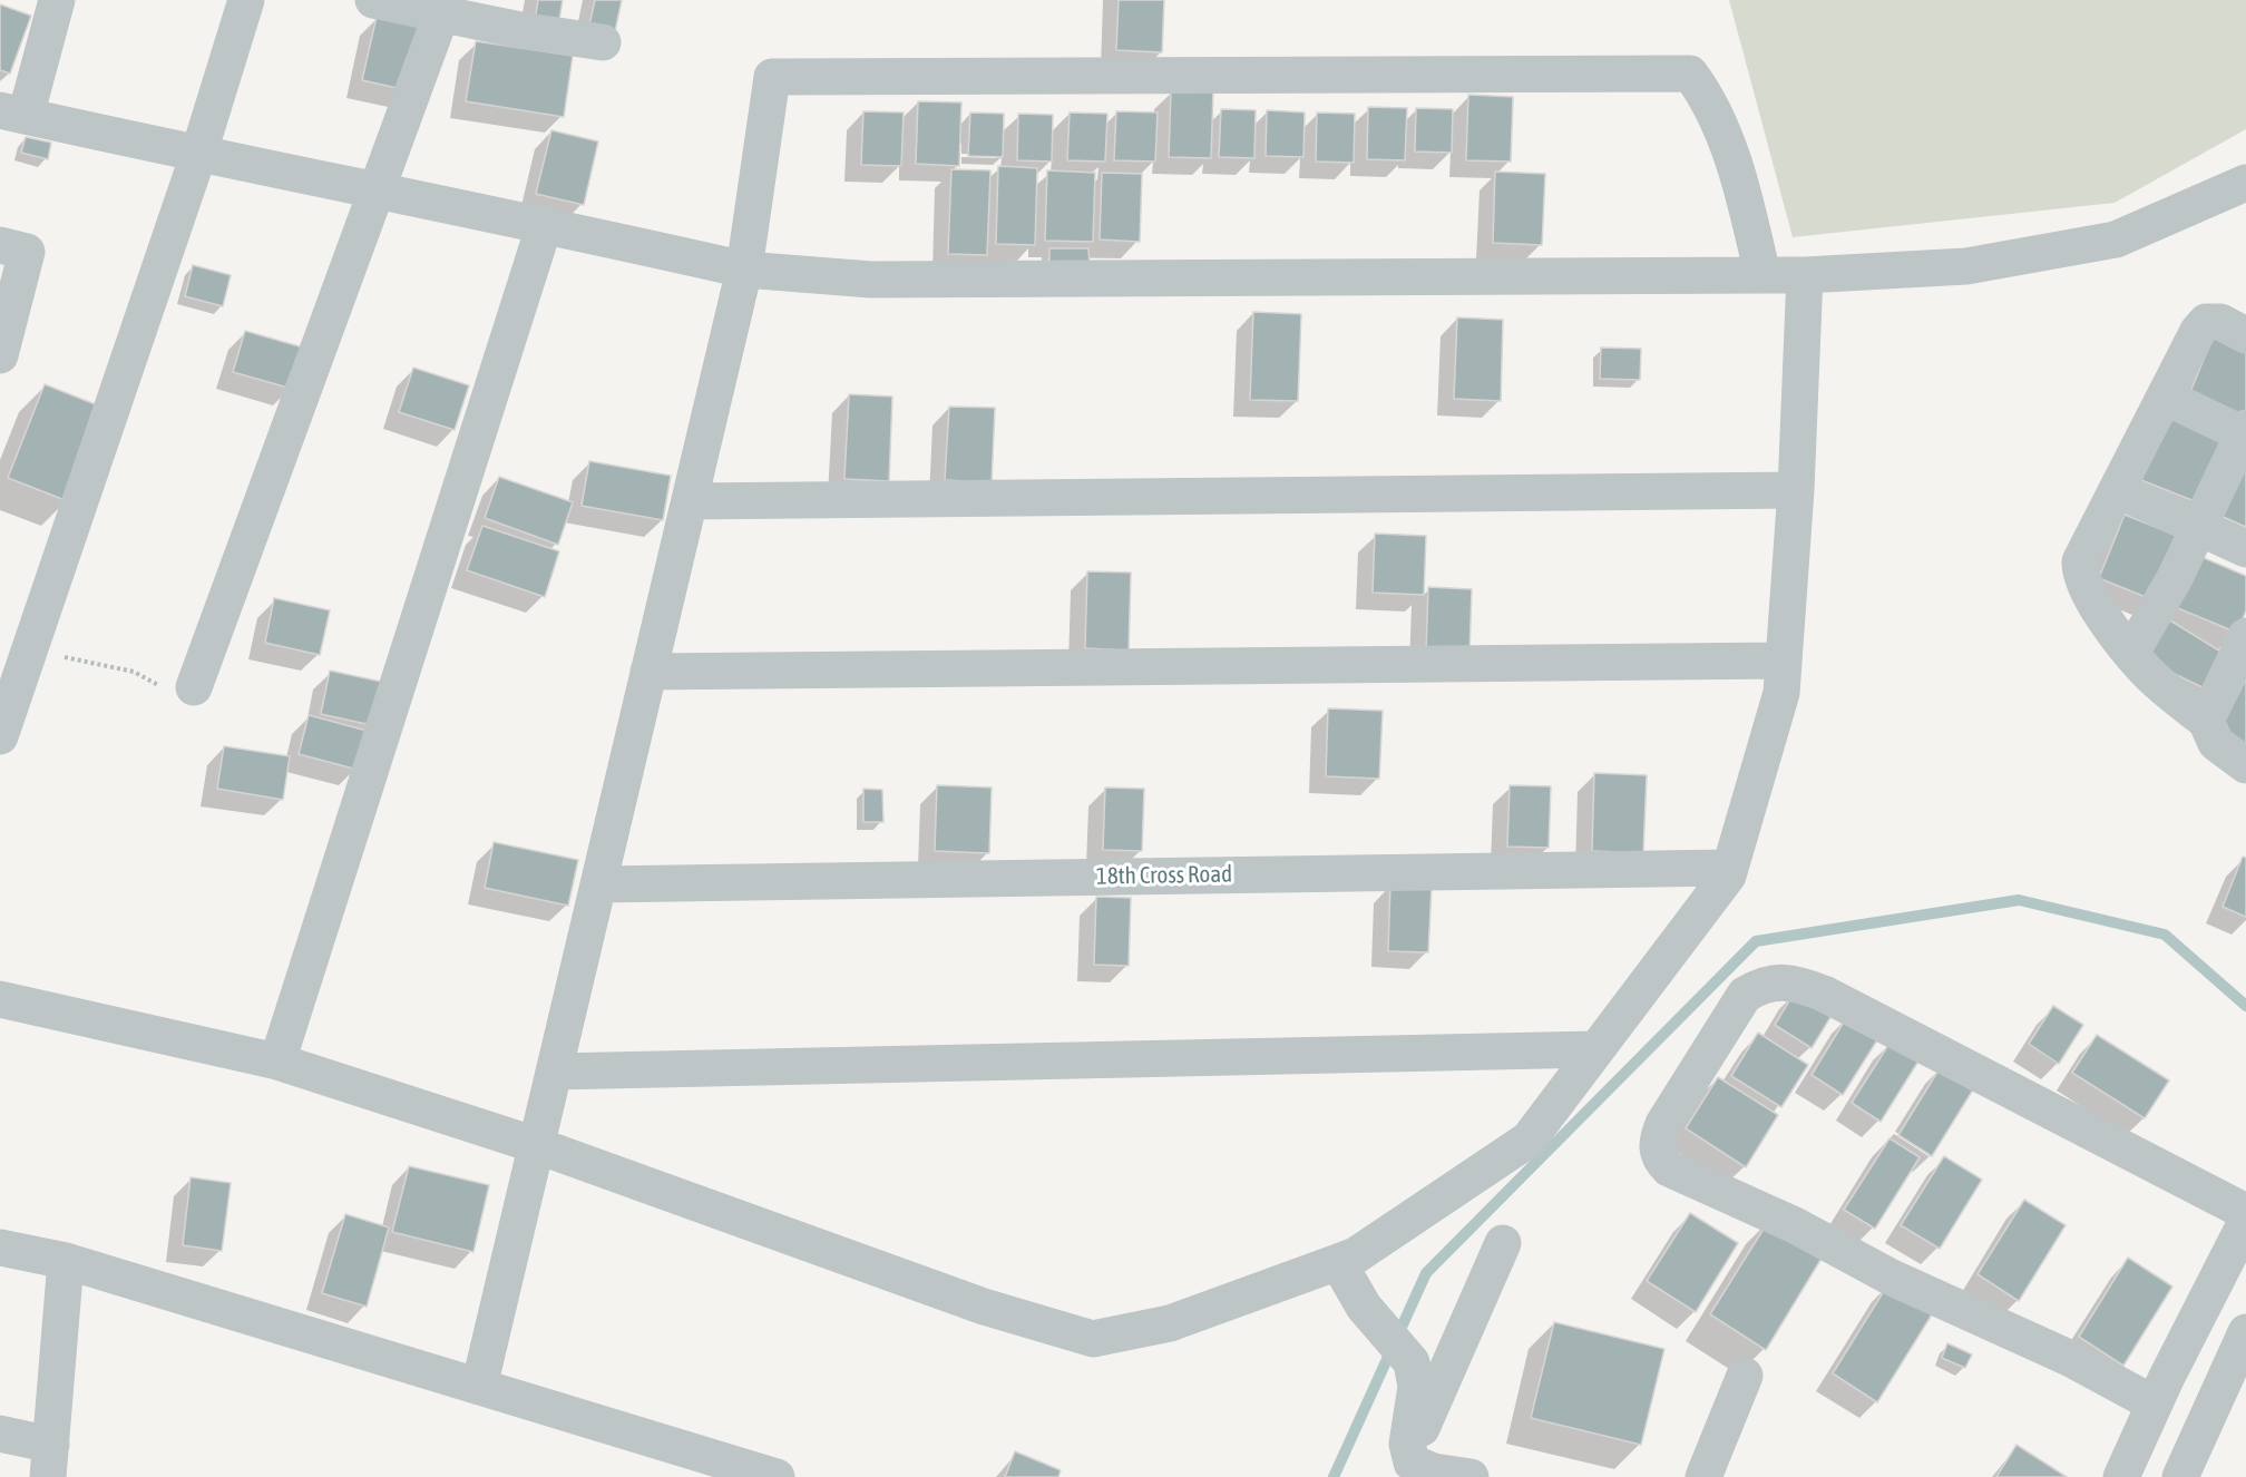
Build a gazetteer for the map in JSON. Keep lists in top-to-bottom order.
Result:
{
  "streets": {
    "street": ["18th Cross Road"]
  }
}
